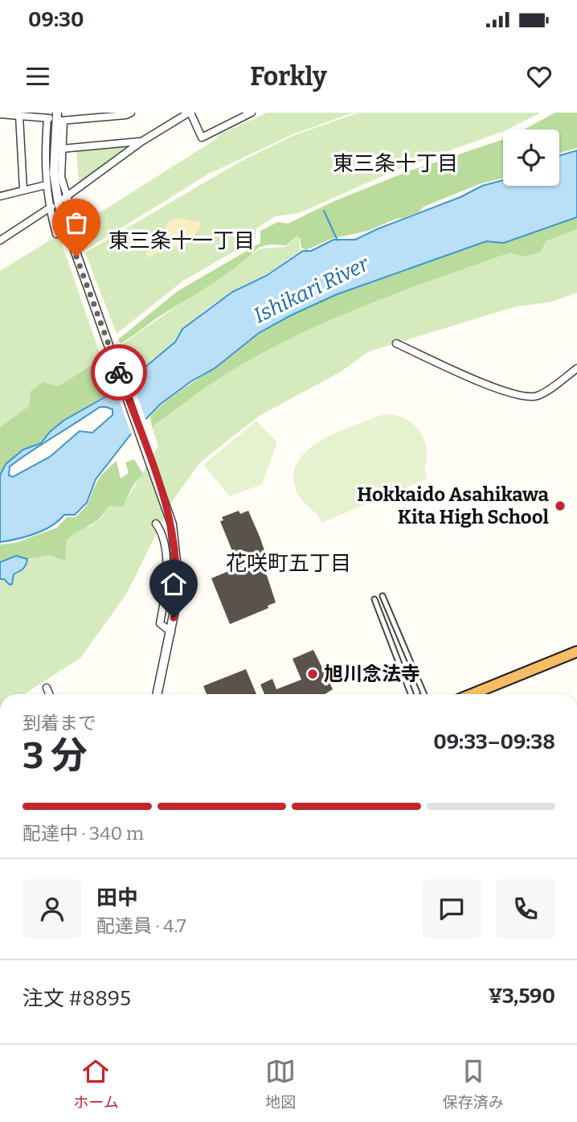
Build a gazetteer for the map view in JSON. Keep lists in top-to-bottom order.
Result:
{
  "districts": ["東三条十丁目", "東三条十一丁目", "花咲町五丁目"],
  "water": ["Ishikari River"],
  "places": ["Hokkaido Asahikawa Kita High School", "旭川念法寺"],
  "page": {
    "status": "09:30",
    "header": "Forkly",
    "heading": ["3 分", "到着まで", "09:33–09:38"],
    "panel": [
      "田中",
      "配達員 · 4.7",
      "注文 #8895",
      "¥3,590"
    ],
    "bar": "配達中 · 340 m",
    "tabs": ["ホーム", "地図", "保存済み"]
  }
}
